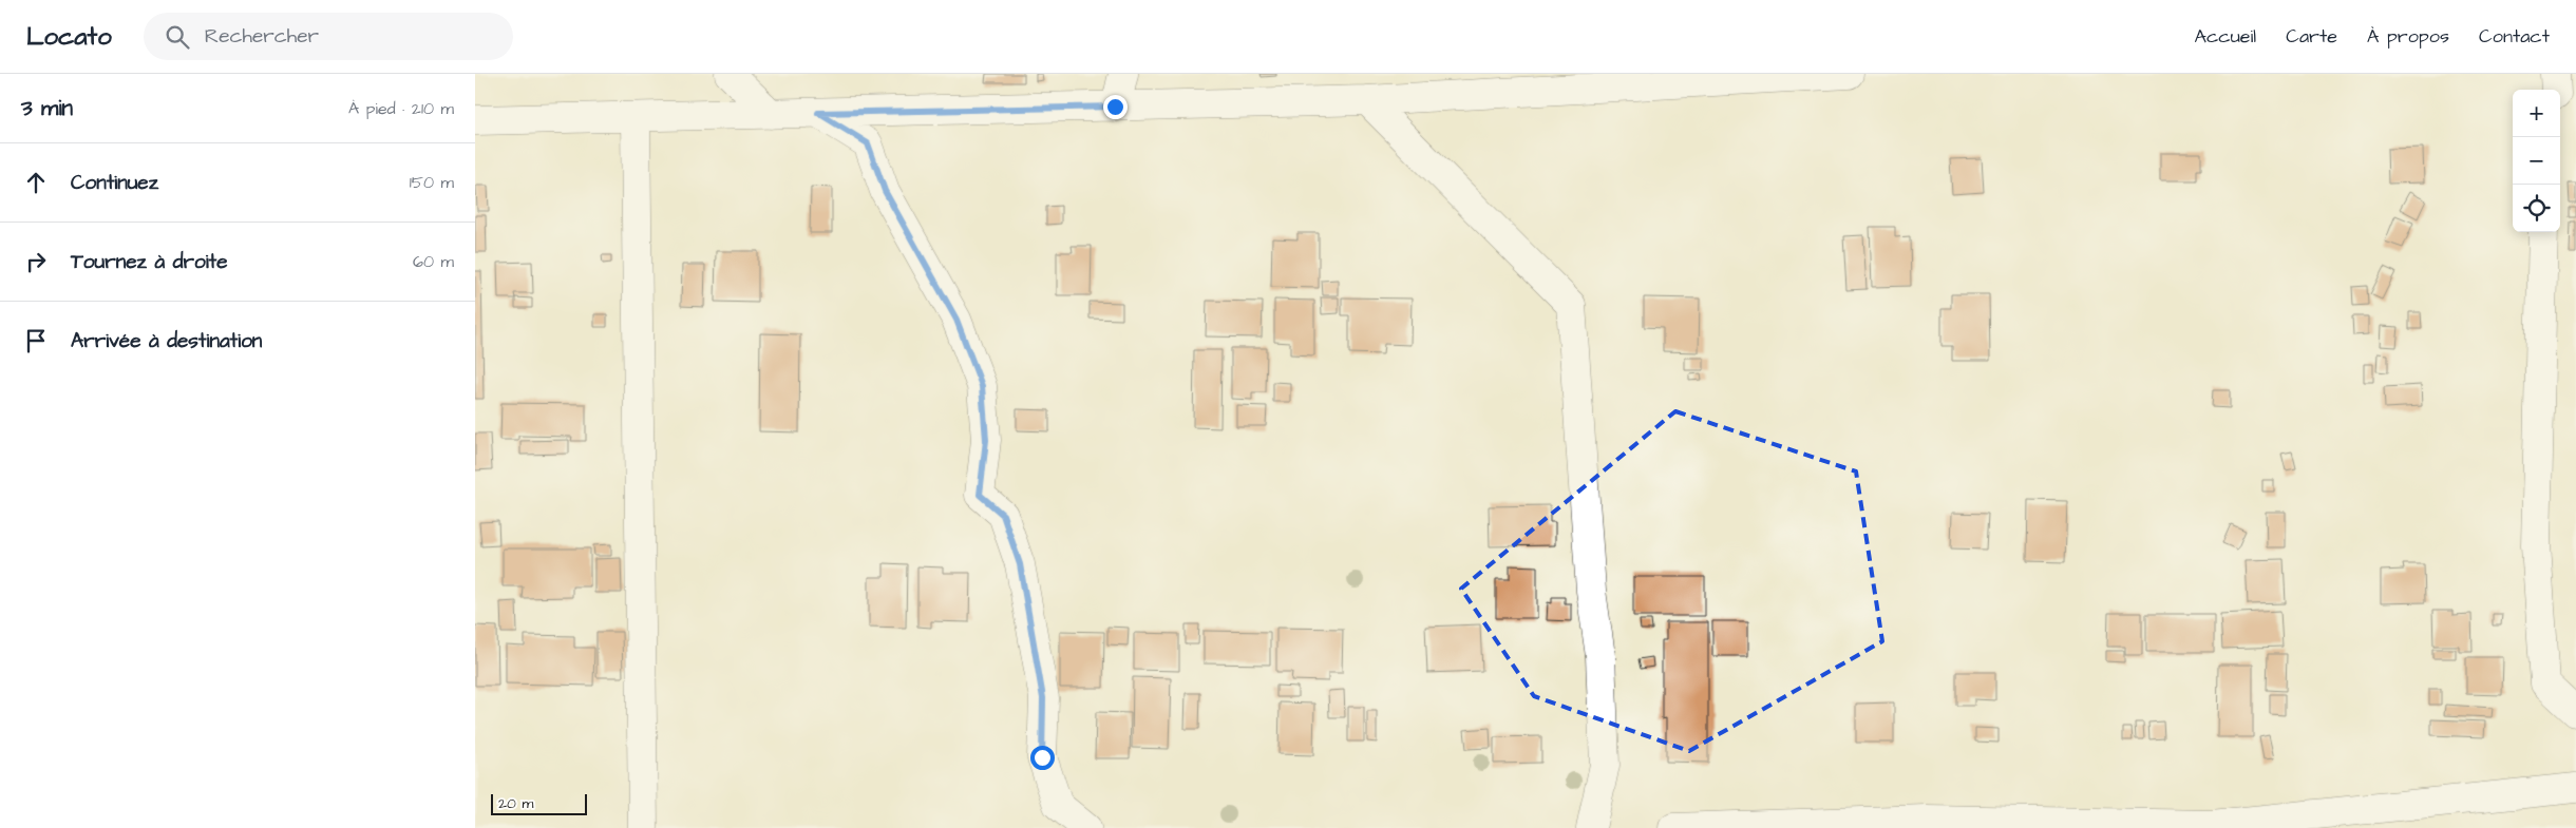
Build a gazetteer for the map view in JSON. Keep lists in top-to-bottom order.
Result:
{
  "scale_bar": "20 m",
  "page": {
    "header": "Locato",
    "search": "Rechercher",
    "nav": [
      "Accueil",
      "Carte",
      "À propos",
      "Contact"
    ],
    "heading": ["3 min", "À pied · 210 m"],
    "map_buttons": ["+", "−"],
    "list": [
      ["Continuez", "150 m"],
      ["Tournez à droite", "60 m"],
      "Arrivée à destination"
    ],
    "scale": "20 m"
  }
}
